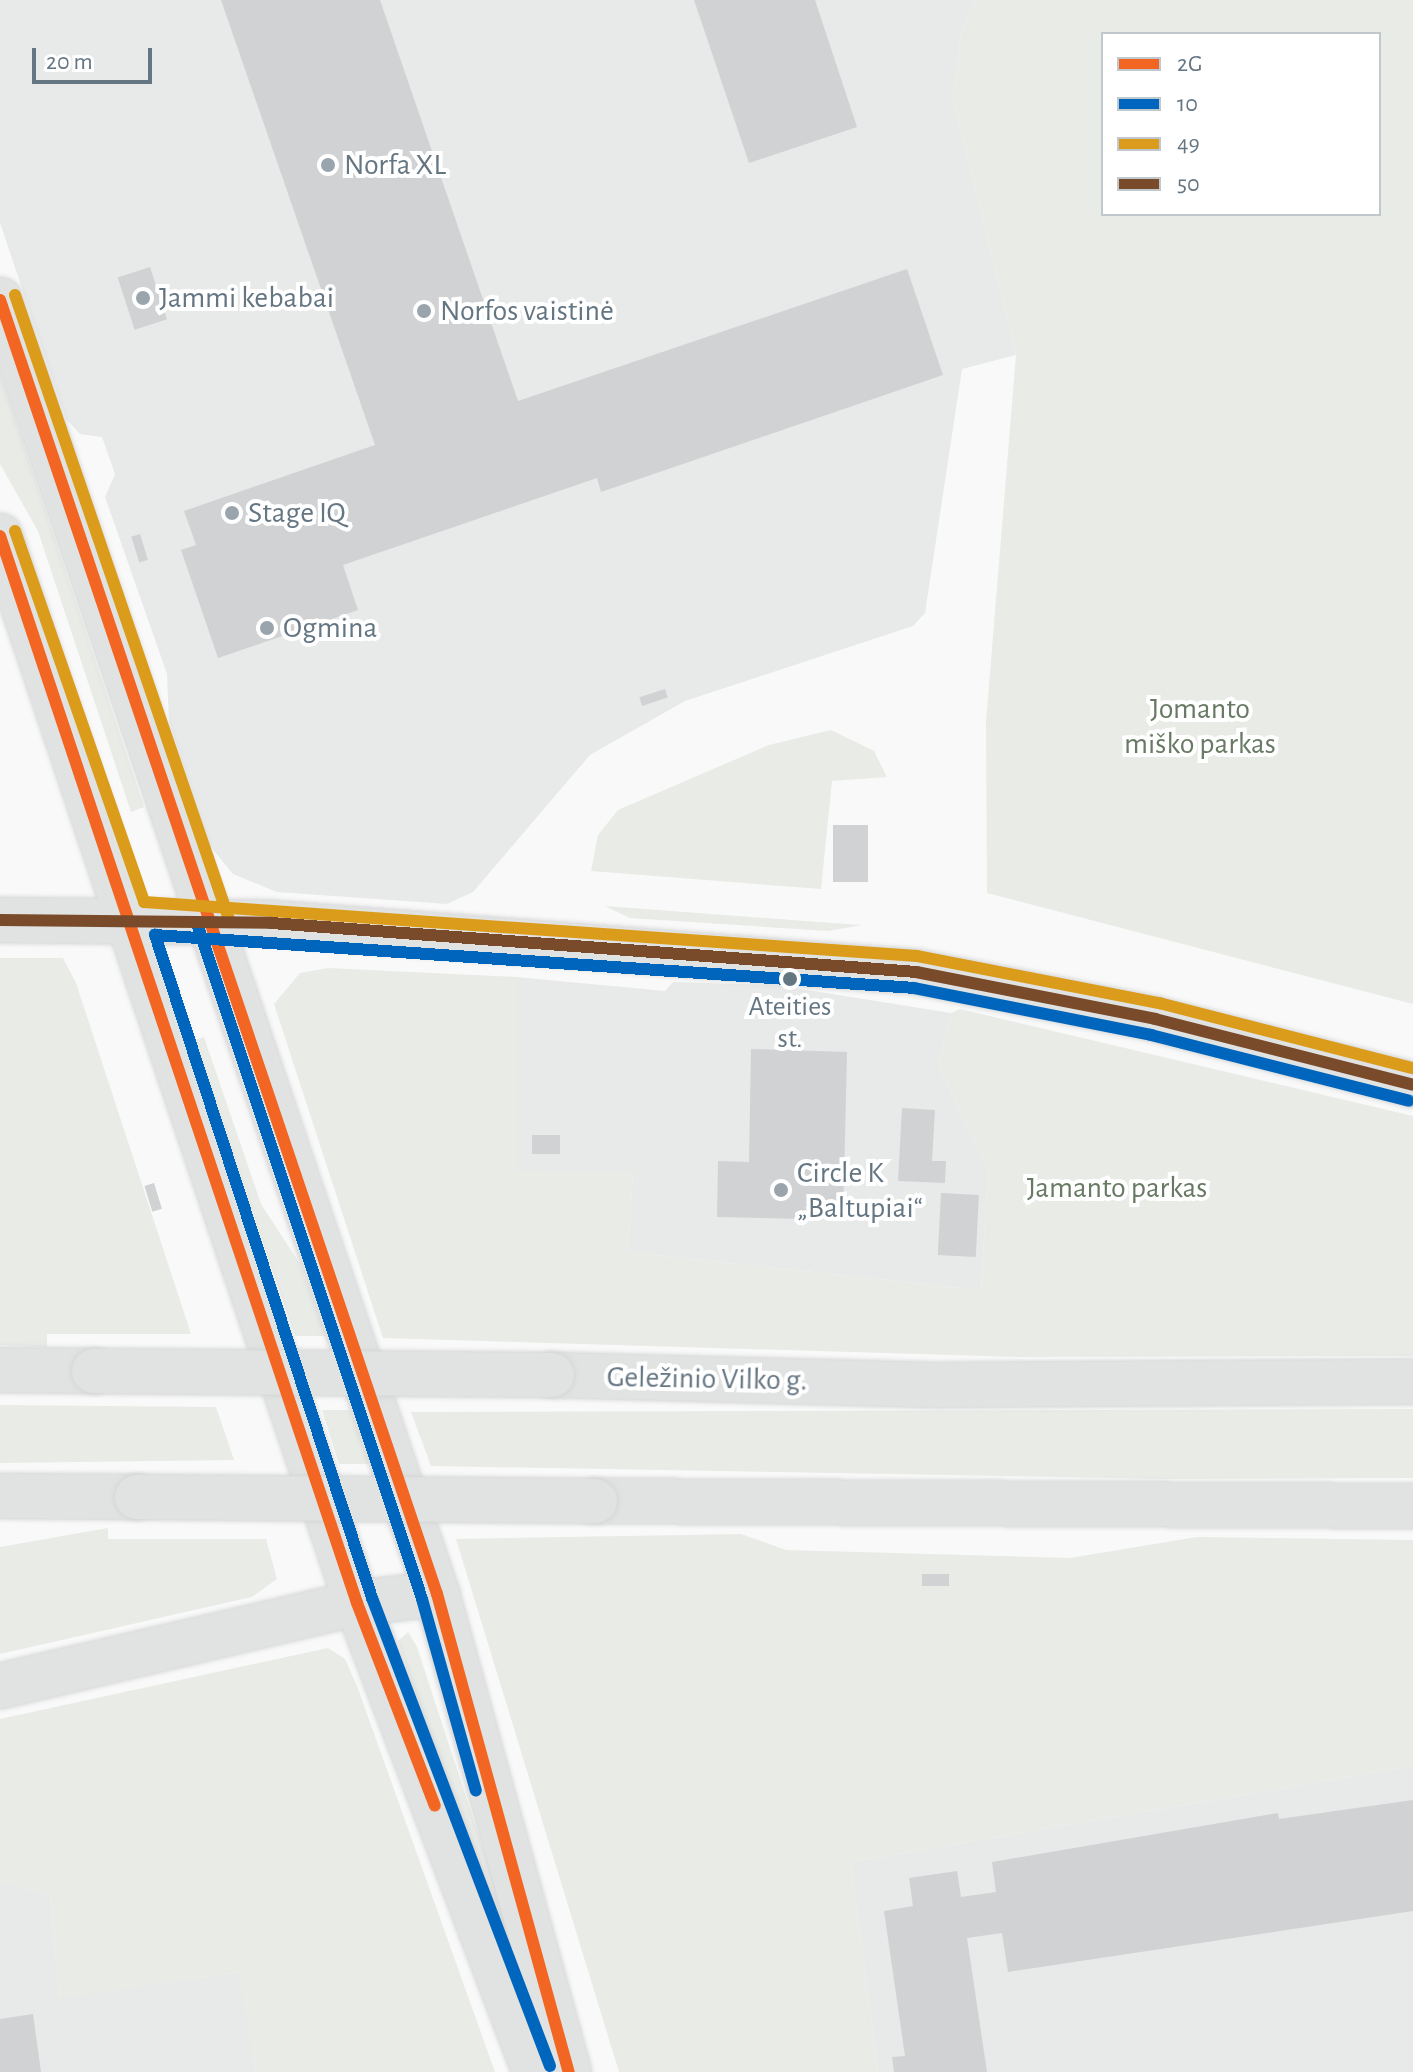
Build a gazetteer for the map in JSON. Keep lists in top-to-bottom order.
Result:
{
  "streets": {
    "main road": ["Geležinio Vilko g."]
  },
  "parks": ["Jomanto miško parkas", "Jamanto parkas"],
  "places": [
    "Norfa XL",
    "Jammi kebabai",
    "Norfos vaistinė",
    "Stage IQ",
    "Ogmina",
    "Ateities st.",
    "Circle K „Baltupiai“"
  ],
  "lines": [
    "transit line 49",
    "transit line 2G",
    "transit line 50",
    "transit line 10"
  ],
  "legend": [
    "2G",
    "10",
    "49",
    "50"
  ],
  "scale_bar": "20 m"
}
